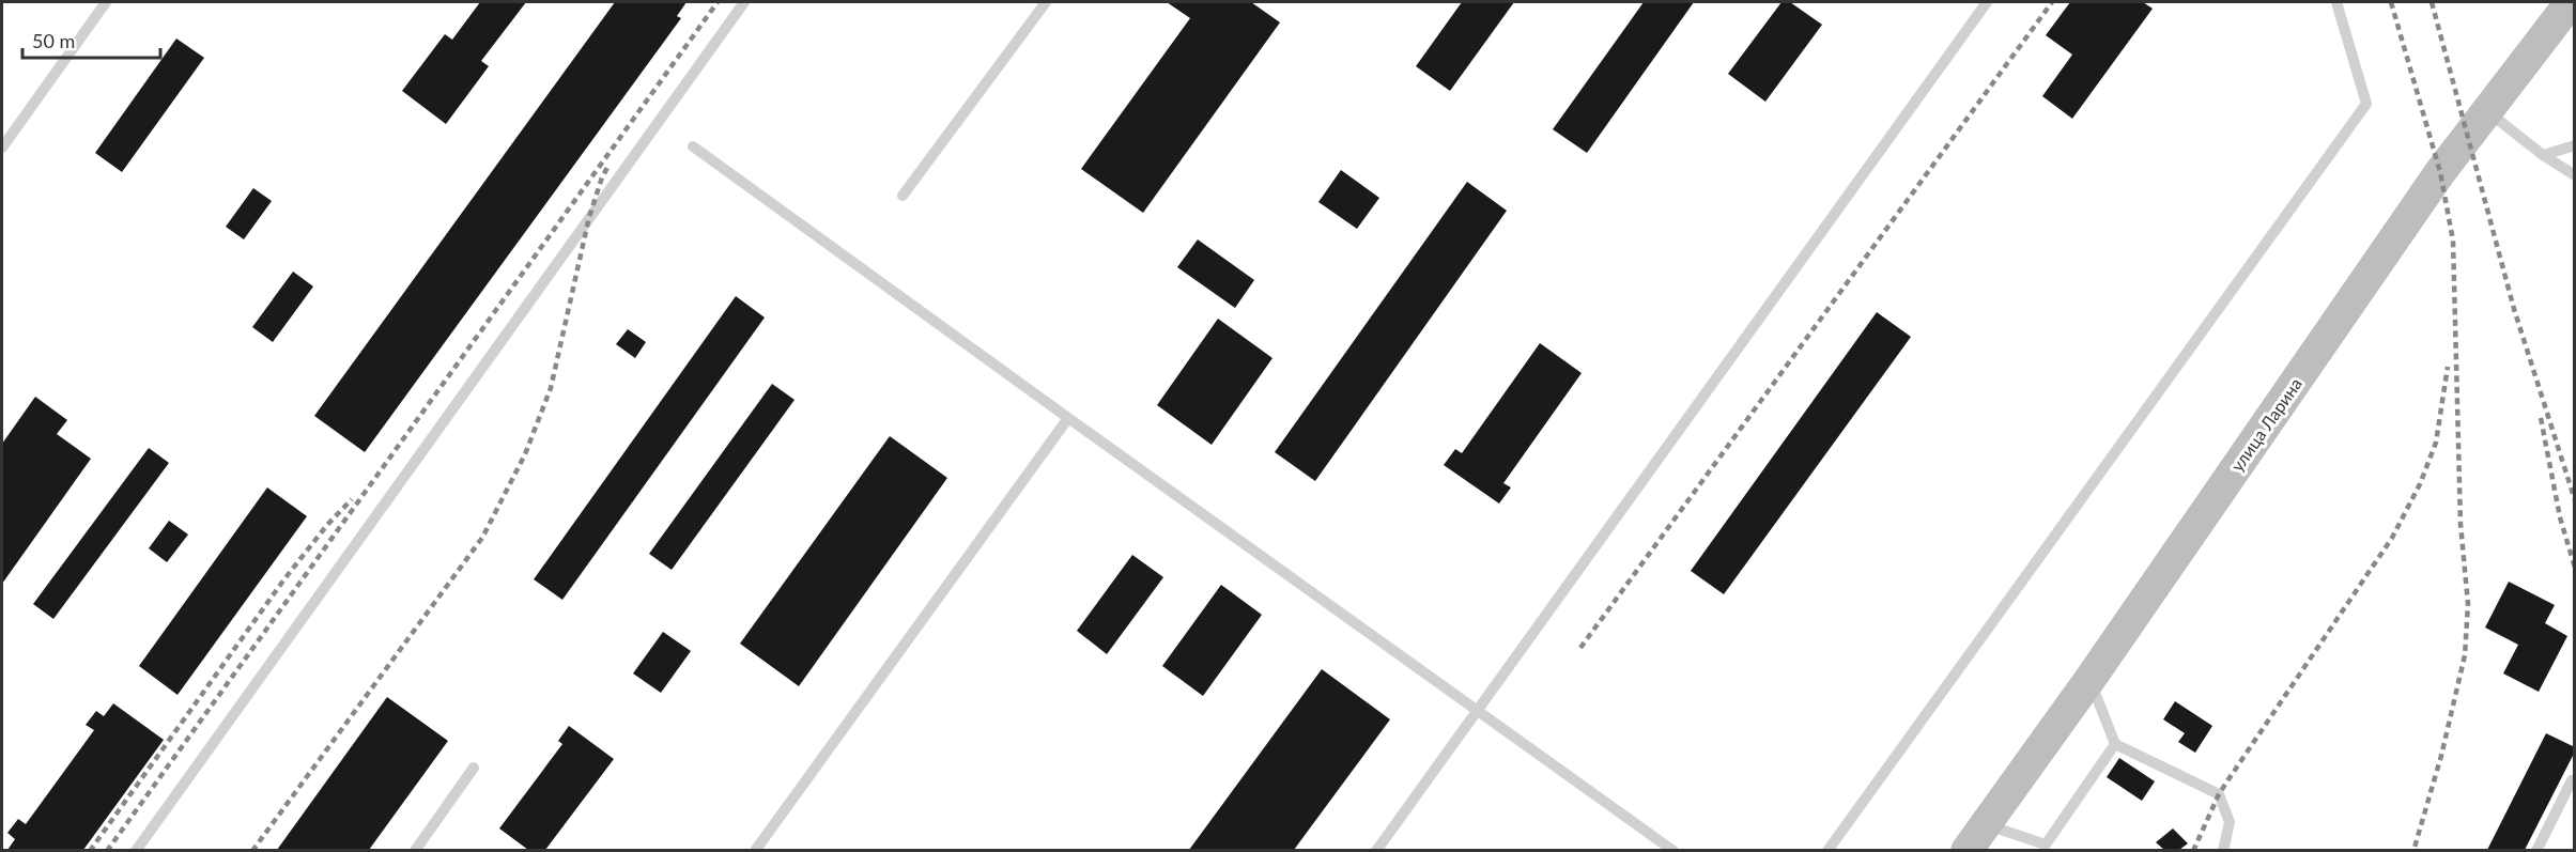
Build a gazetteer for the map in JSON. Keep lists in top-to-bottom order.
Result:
{
  "streets": {
    "street": ["улица Ларина"]
  },
  "scale_bar": "50 m"
}
